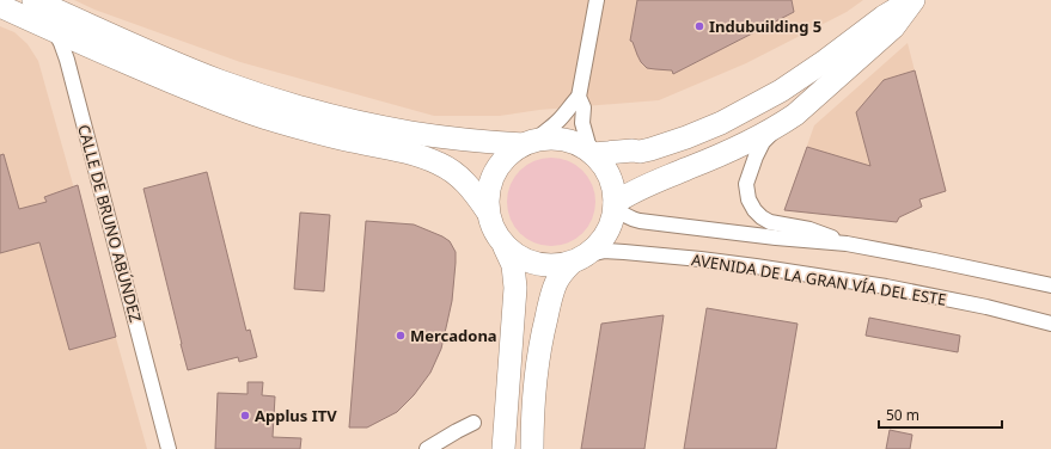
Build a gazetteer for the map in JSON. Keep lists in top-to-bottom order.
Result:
{
  "streets": {
    "street": ["CALLE DE BRUNO ABÚNDEZ", "AVENIDA DE LA GRAN VÍA DEL ESTE"]
  },
  "places": ["Indubuilding 5", "Mercadona", "Applus ITV"],
  "scale_bar": "50 m"
}
